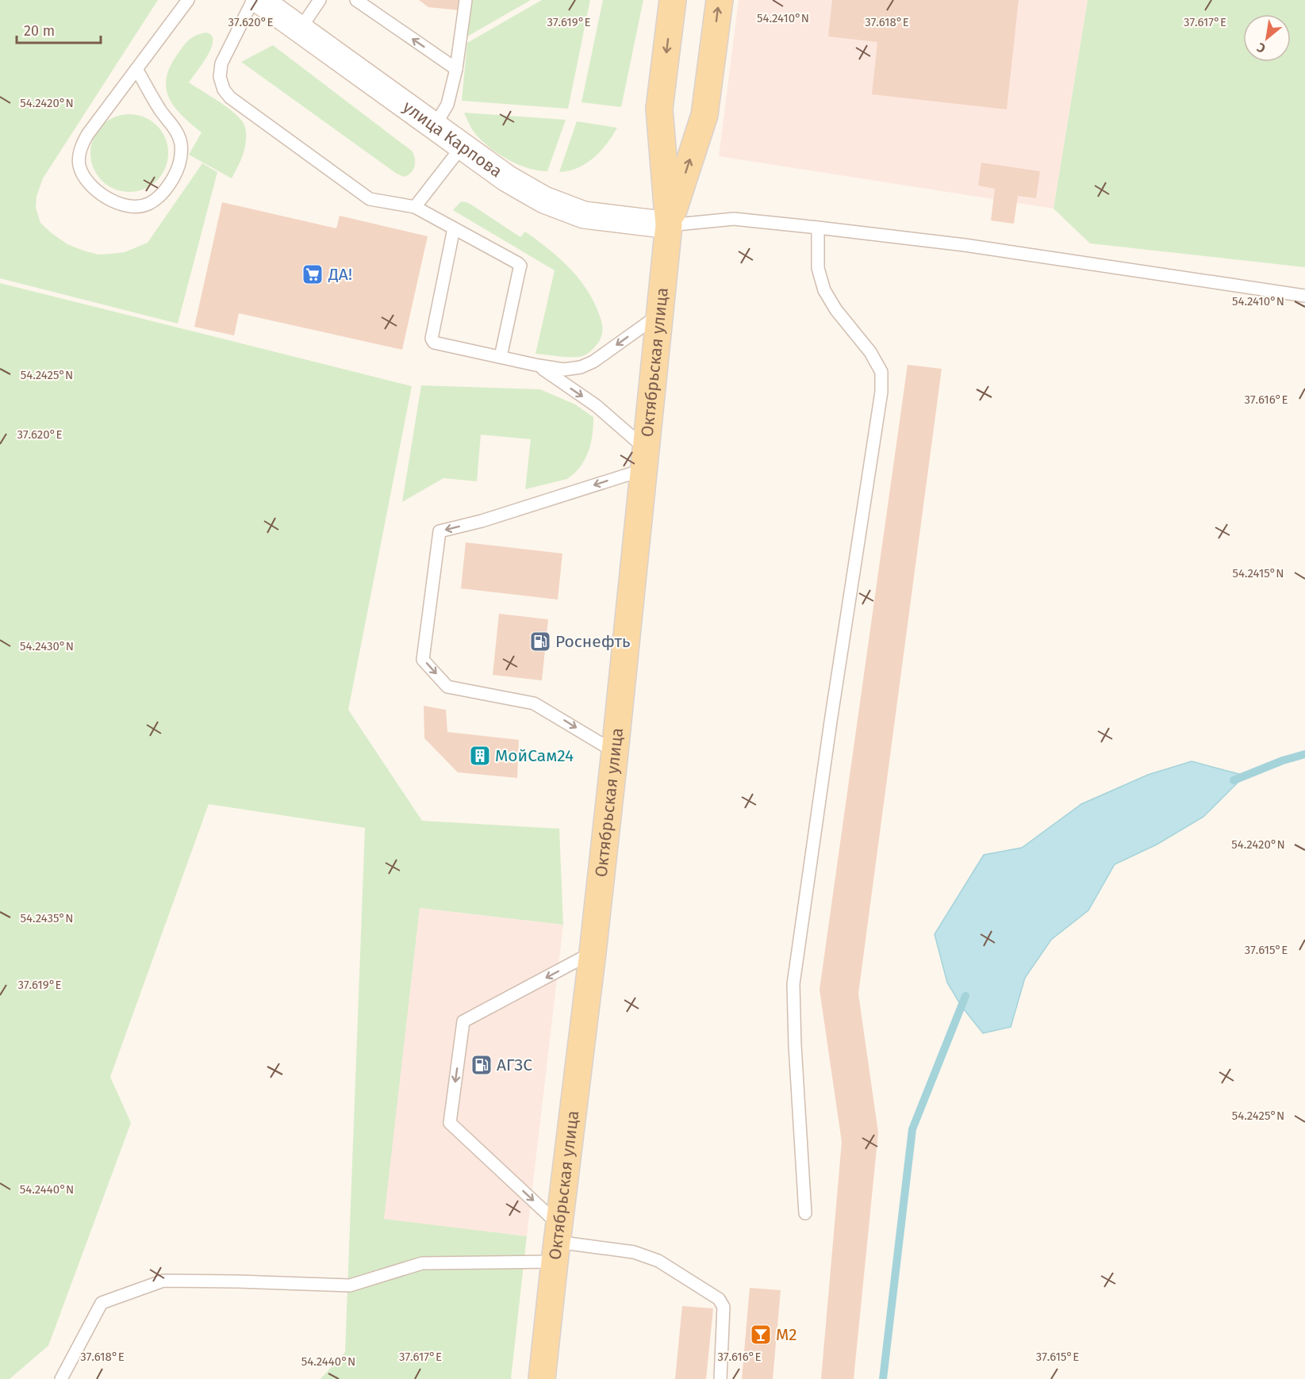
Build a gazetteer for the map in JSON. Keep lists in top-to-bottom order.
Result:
{
  "streets": {
    "main road": ["улица Карпова", "Октябрьская улица"]
  },
  "crossings": [
    ["улица Карпова", "Октябрьская улица"]
  ],
  "places": {
    "supermarket": ["ДА!"],
    "fuel station": ["Роснефть", "АГЗС"],
    "building": ["МойСам24"],
    "bar": ["М2"]
  },
  "scale_bar": "20 m",
  "north": "bottom left",
  "coordinates": [
    "54.2410°N",
    "37.620°E",
    "37.619°E",
    "37.617°E",
    "37.618°E",
    "54.2420°N",
    "54.2425°N",
    "37.616°E",
    "54.2415°N",
    "54.2430°N",
    "54.2435°N",
    "37.615°E",
    "54.2440°N"
  ]
}
